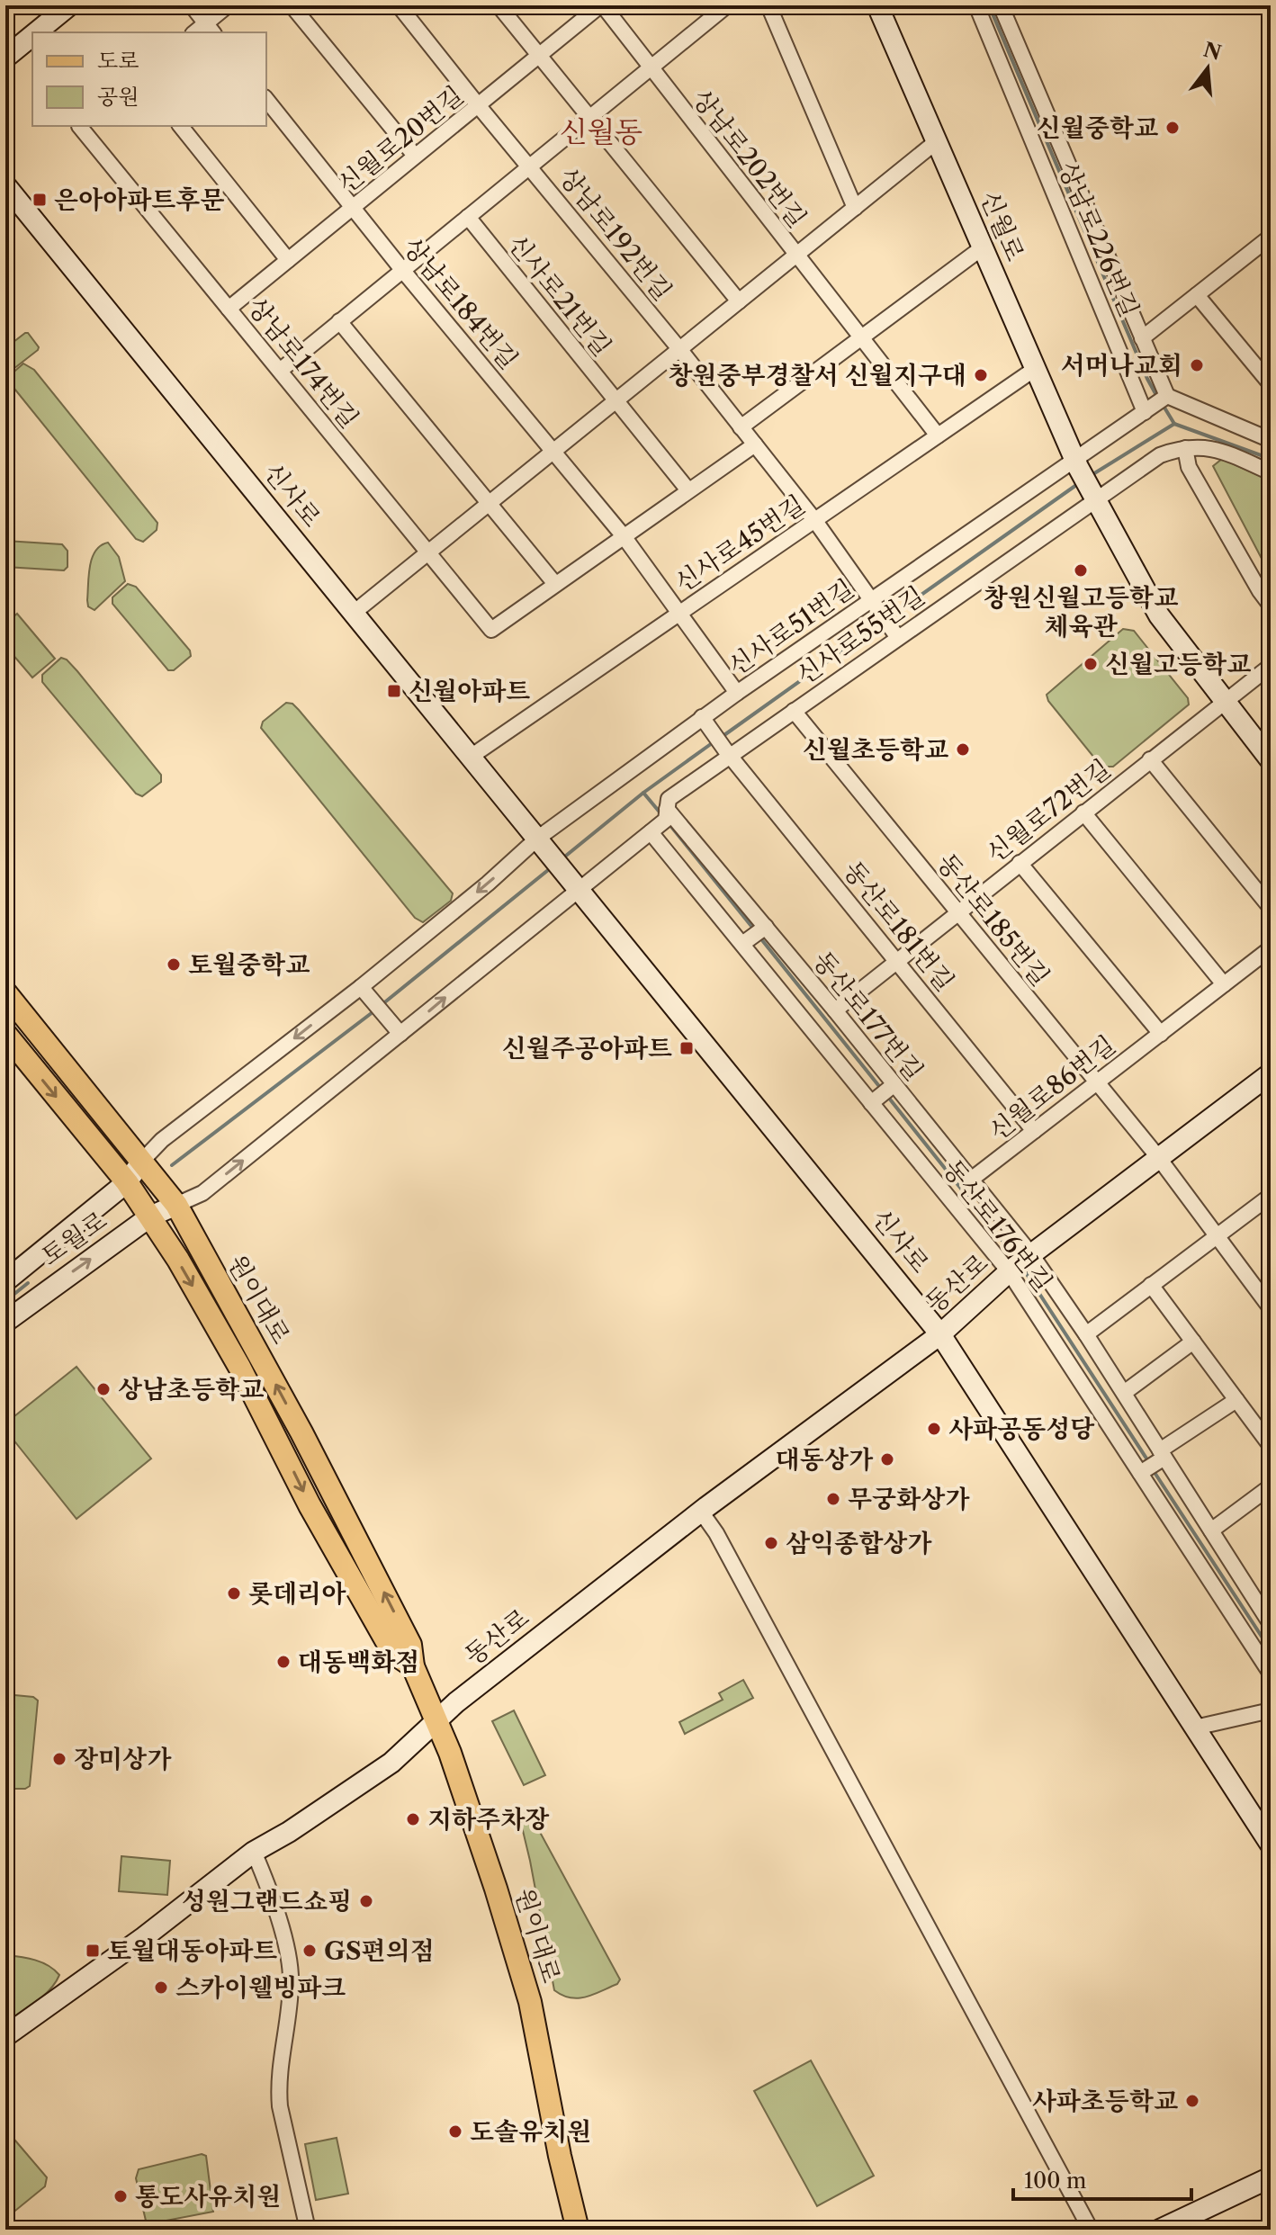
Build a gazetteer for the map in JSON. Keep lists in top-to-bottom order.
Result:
{
  "streets": {
    "main road": [
      "신월로",
      "신사로",
      "토월로",
      "동산로",
      "원이대로"
    ],
    "street": [
      "신월로20번길",
      "상남로202번길",
      "상남로192번길",
      "상남로226번길",
      "신사로21번길",
      "상남로184번길",
      "상남로174번길",
      "신사로45번길",
      "신사로51번길",
      "신사로55번길",
      "신월로72번길",
      "동산로185번길",
      "동산로181번길",
      "동산로177번길",
      "신월로86번길",
      "동산로176번길"
    ]
  },
  "crossings": [
    ["신월로20번길", "상남로202번길"],
    ["신월로20번길", "상남로192번길"],
    ["신월로20번길", "상남로184번길"],
    ["신월로20번길", "상남로174번길"],
    ["상남로202번길", "신사로45번길"],
    ["신월로", "신사로45번길"],
    ["신월로", "신사로51번길"],
    ["신월로", "신사로55번길"],
    ["상남로192번길", "신사로45번길"],
    ["상남로192번길", "신사로51번길"],
    ["상남로192번길", "신사로55번길"],
    ["상남로226번길", "신사로51번길"],
    ["상남로184번길", "신사로45번길"],
    ["상남로184번길", "신사로51번길"],
    ["신사로", "신사로45번길"],
    ["신사로", "신사로51번길"],
    ["신사로", "신사로55번길"],
    ["신사로", "동산로"],
    ["신사로51번길", "동산로181번길"],
    ["신사로51번길", "토월로"],
    ["신사로51번길", "원이대로"],
    ["신사로55번길", "동산로185번길"],
    ["신사로55번길", "동산로181번길"],
    ["신사로55번길", "동산로177번길"],
    ["신사로55번길", "동산로176번길"],
    ["신사로55번길", "토월로"],
    ["신사로55번길", "원이대로"],
    ["신월로72번길", "동산로185번길"],
    ["신월로72번길", "동산로181번길"],
    ["신월로72번길", "동산로177번길"],
    ["동산로185번길", "신월로86번길"],
    ["동산로185번길", "동산로"],
    ["동산로181번길", "신월로86번길"],
    ["동산로177번길", "신월로86번길"],
    ["동산로177번길", "동산로176번길"],
    ["동산로177번길", "동산로"],
    ["동산로176번길", "동산로"],
    ["토월로", "원이대로"],
    ["동산로", "원이대로"]
  ],
  "one_way": ["신사로51번길", "신사로55번길"],
  "districts": ["신월동"],
  "places": {
    "other": [
      "신월중학교",
      "서머나교회",
      "창원중부경찰서 신월지구대",
      "창원신월고등학교 체육관",
      "신월고등학교",
      "신월초등학교",
      "토월중학교",
      "상남초등학교",
      "사파공동성당",
      "대동상가",
      "무궁화상가",
      "삼익종합상가",
      "롯데리아",
      "대동백화점",
      "장미상가",
      "지하주차장",
      "성원그랜드쇼핑",
      "GS편의점",
      "스카이웰빙파크",
      "사파초등학교",
      "도솔유치원",
      "통도사유치원"
    ],
    "transit": [
      "은아아파트후문",
      "신월아파트",
      "신월주공아파트",
      "토월대동아파트"
    ]
  },
  "legend": ["도로", "공원"],
  "scale_bar": "100 m",
  "north": "top"
}
